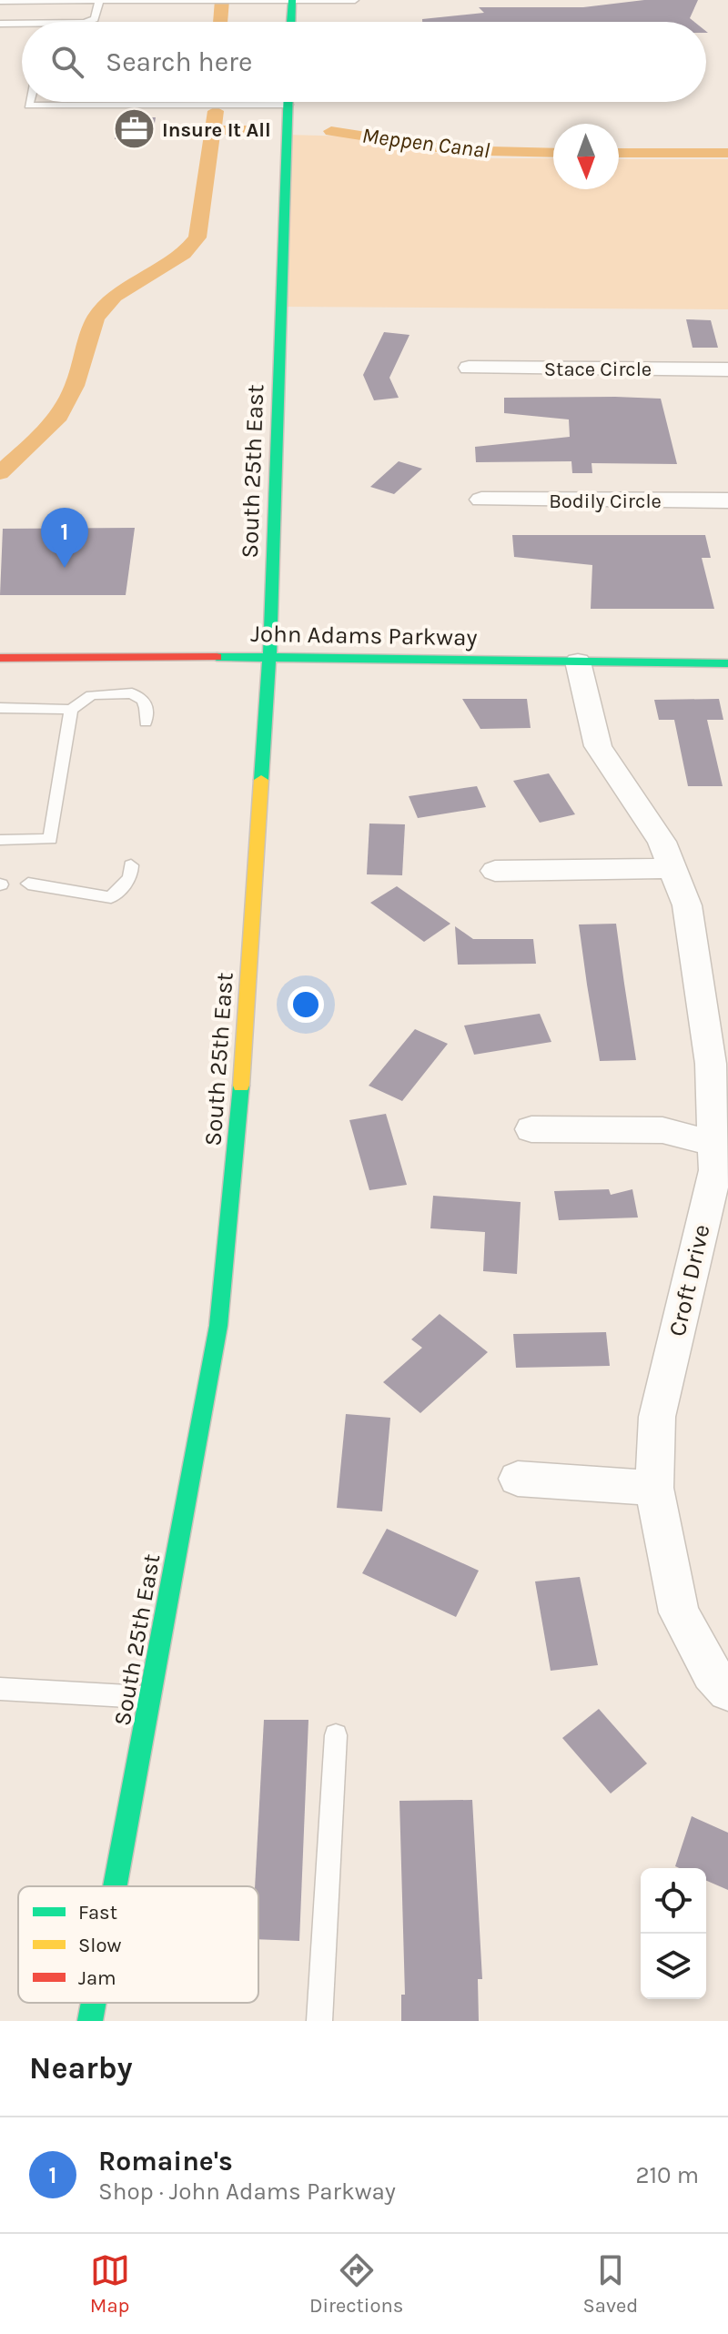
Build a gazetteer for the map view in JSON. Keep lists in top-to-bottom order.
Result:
{
  "streets": {
    "main road": ["South 25th East", "John Adams Parkway"],
    "street": ["Stace Circle", "Bodily Circle", "Croft Drive"]
  },
  "crossings": [
    ["South 25th East", "John Adams Parkway"],
    ["John Adams Parkway", "Croft Drive"]
  ],
  "water": ["Meppen Canal"],
  "places": {
    "office": ["Insure It All"]
  },
  "legend": ["Fast", "Slow", "Jam"],
  "north": "bottom",
  "page": {
    "search": "Search here",
    "pins": "1",
    "heading": "Nearby",
    "list": [
      {
        "mark": "1",
        "name": "Romaine's",
        "note": "Shop · John Adams Parkway",
        "value": "210 m"
      }
    ],
    "nav": ["Map", "Directions", "Saved"]
  }
}
